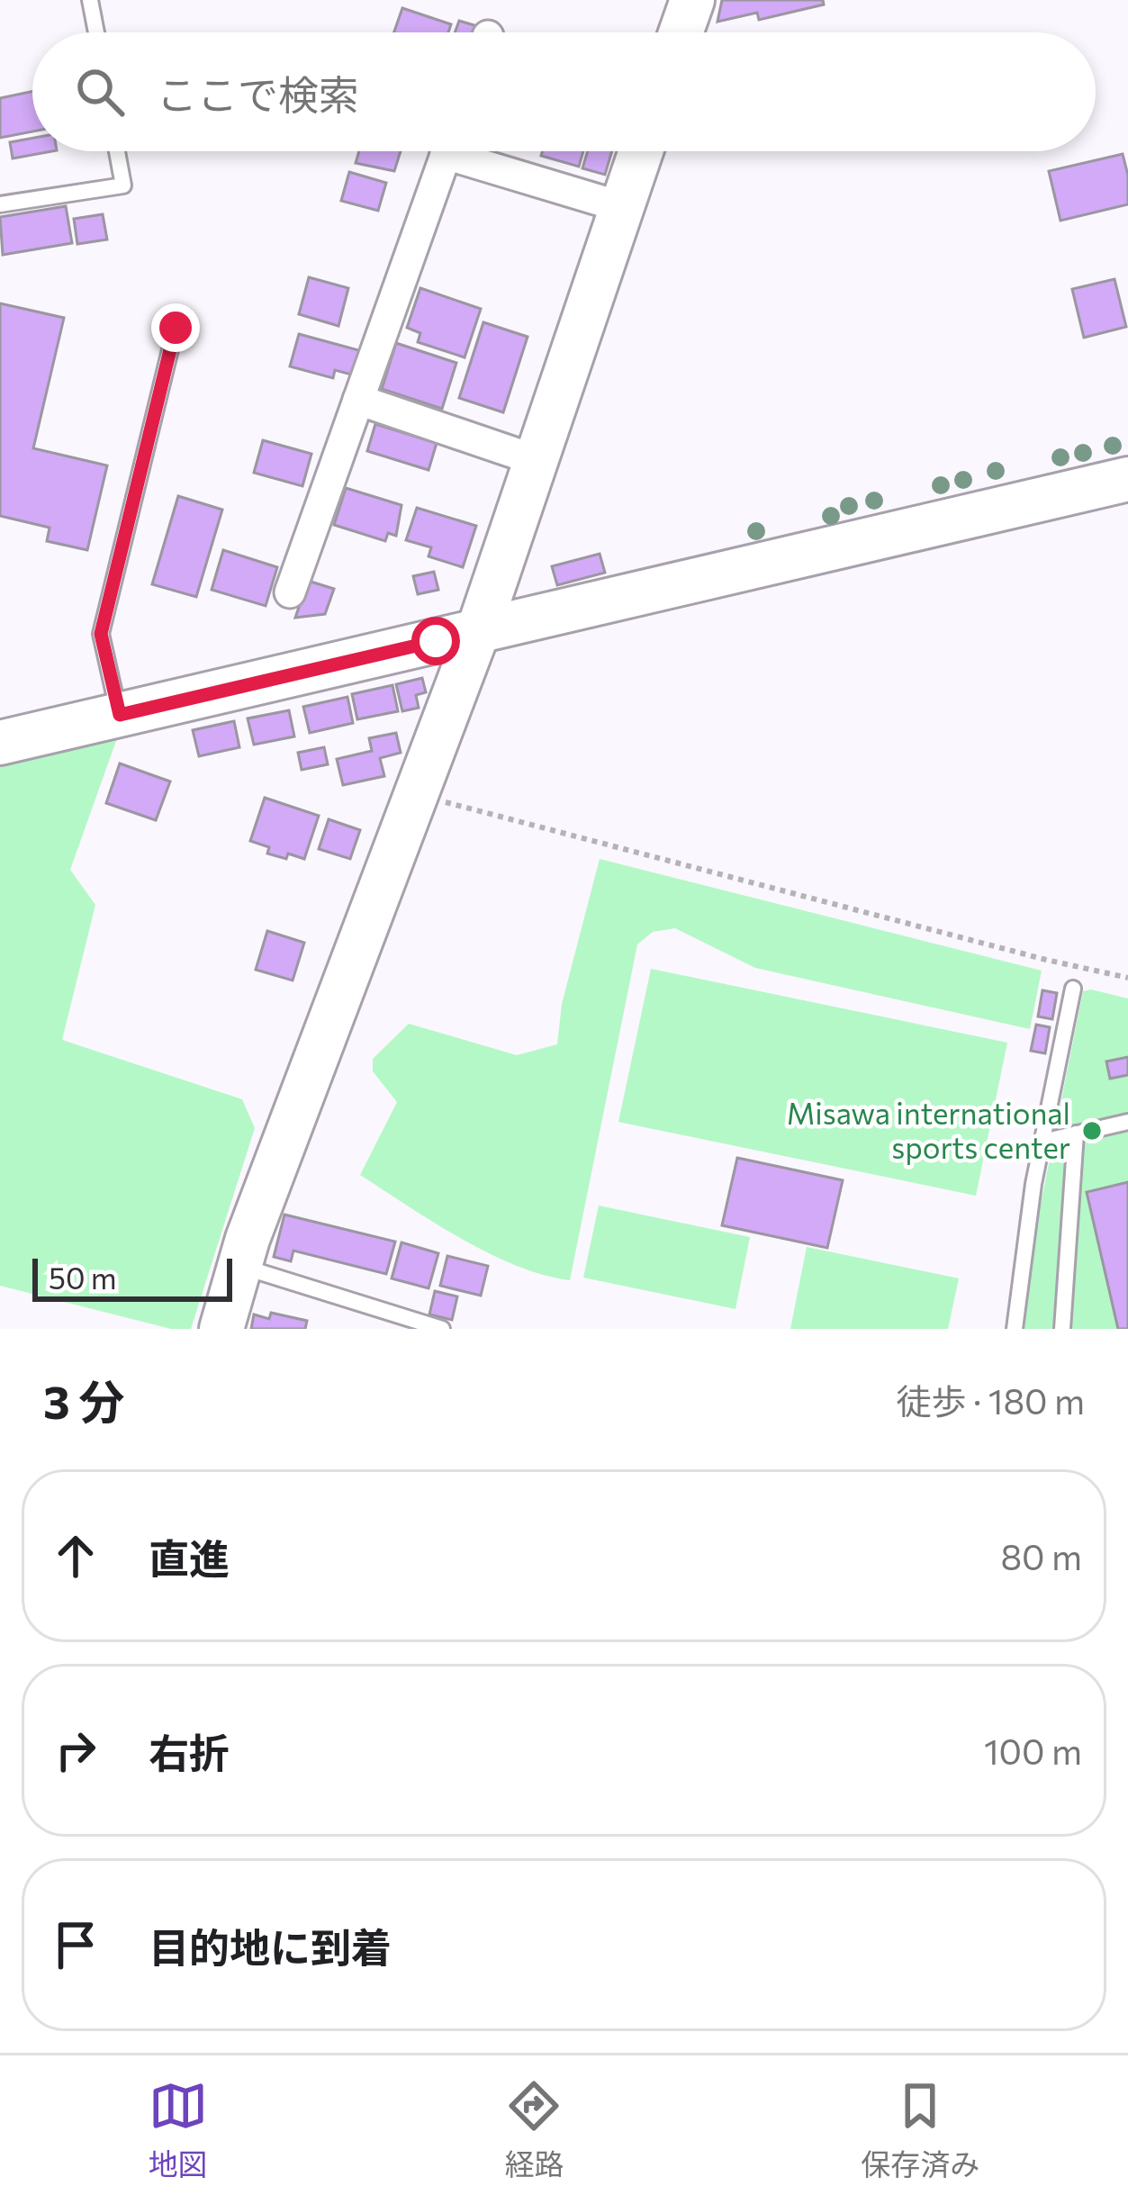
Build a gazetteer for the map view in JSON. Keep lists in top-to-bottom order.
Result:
{
  "places": ["Misawa international sports center"],
  "scale_bar": "50 m",
  "page": {
    "search": "ここで検索",
    "scale": "50 m",
    "heading": ["3 分", "徒歩 · 180 m"],
    "list": [
      ["直進", "80 m"],
      ["右折", "100 m"],
      "目的地に到着"
    ],
    "nav": ["地図", "経路", "保存済み"]
  }
}
